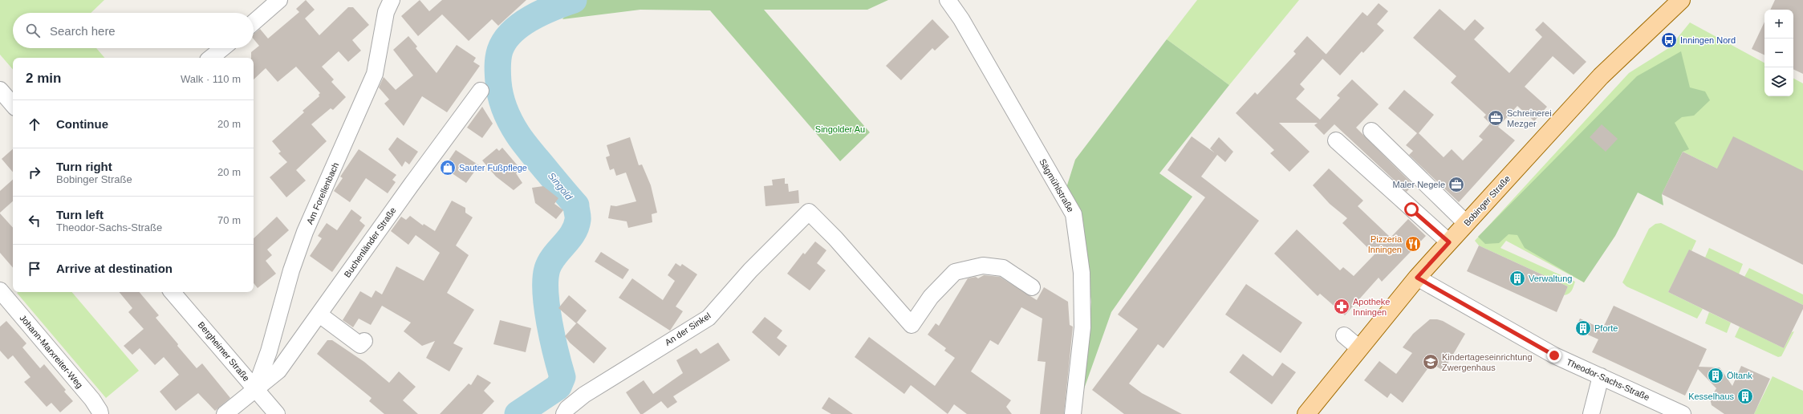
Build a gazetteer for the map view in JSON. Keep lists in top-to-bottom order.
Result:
{
  "streets": {
    "main road": ["Bobinger Straße"],
    "street": [
      "Sägmühlstraße",
      "Am Forellenbach",
      "Buchenländer Straße",
      "An der Sinkel",
      "Johann-Marxreiter-Weg",
      "Bergheimer Straße",
      "Theodor-Sachs-Straße"
    ]
  },
  "crossings": [
    ["Am Forellenbach", "Buchenländer Straße"],
    ["Am Forellenbach", "Bergheimer Straße"],
    ["Bobinger Straße", "Theodor-Sachs-Straße"],
    ["Buchenländer Straße", "Bergheimer Straße"]
  ],
  "water": ["Singold"],
  "parks": ["Singolder Au"],
  "places": {
    "bus stop": ["Inningen Nord"],
    "office": ["Schreinerei Mezger", "Maler Negele"],
    "shop": ["Sauter Fußpflege"],
    "restaurant": ["Pizzeria Inningen"],
    "building": [
      "Verwaltung",
      "Pforte",
      "Öltank",
      "Kesselhaus"
    ],
    "pharmacy": ["Apotheke Inningen"],
    "school or university": ["Kindertageseinrichtung Zwergenhaus"]
  },
  "page": {
    "map_buttons": ["+", "−"],
    "search": "Search here",
    "heading": ["2 min", "Walk · 110 m"],
    "list": [
      ["Continue", "20 m"],
      ["Turn right", "Bobinger Straße", "20 m"],
      ["Turn left", "Theodor-Sachs-Straße", "70 m"],
      "Arrive at destination"
    ]
  }
}
